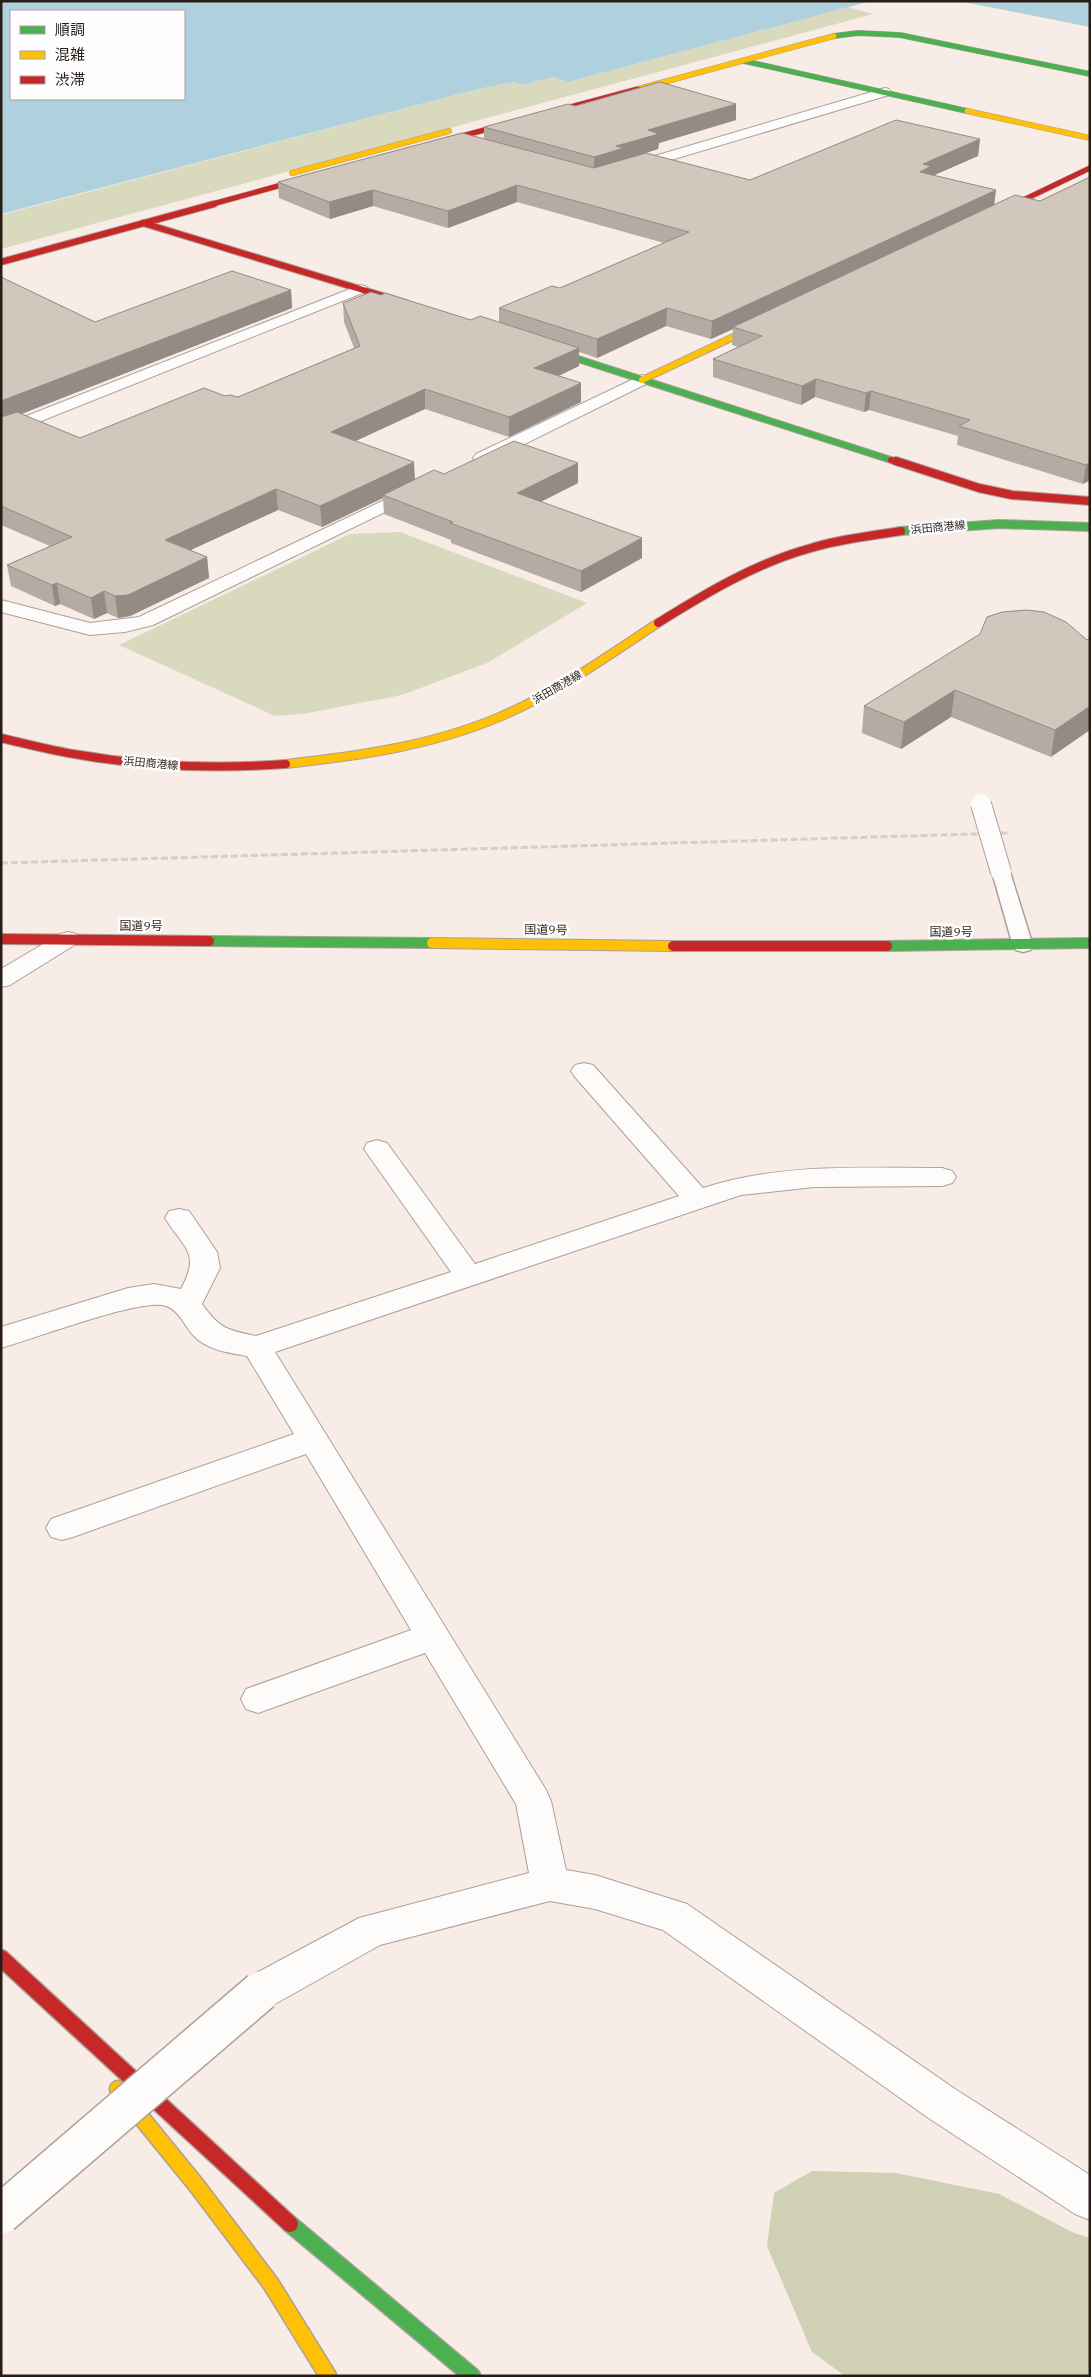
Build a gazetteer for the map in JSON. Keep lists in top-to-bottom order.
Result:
{
  "streets": {
    "main road": ["浜田商港線", "国道9号"]
  },
  "legend": ["順調", "混雑", "渋滞"]
}
